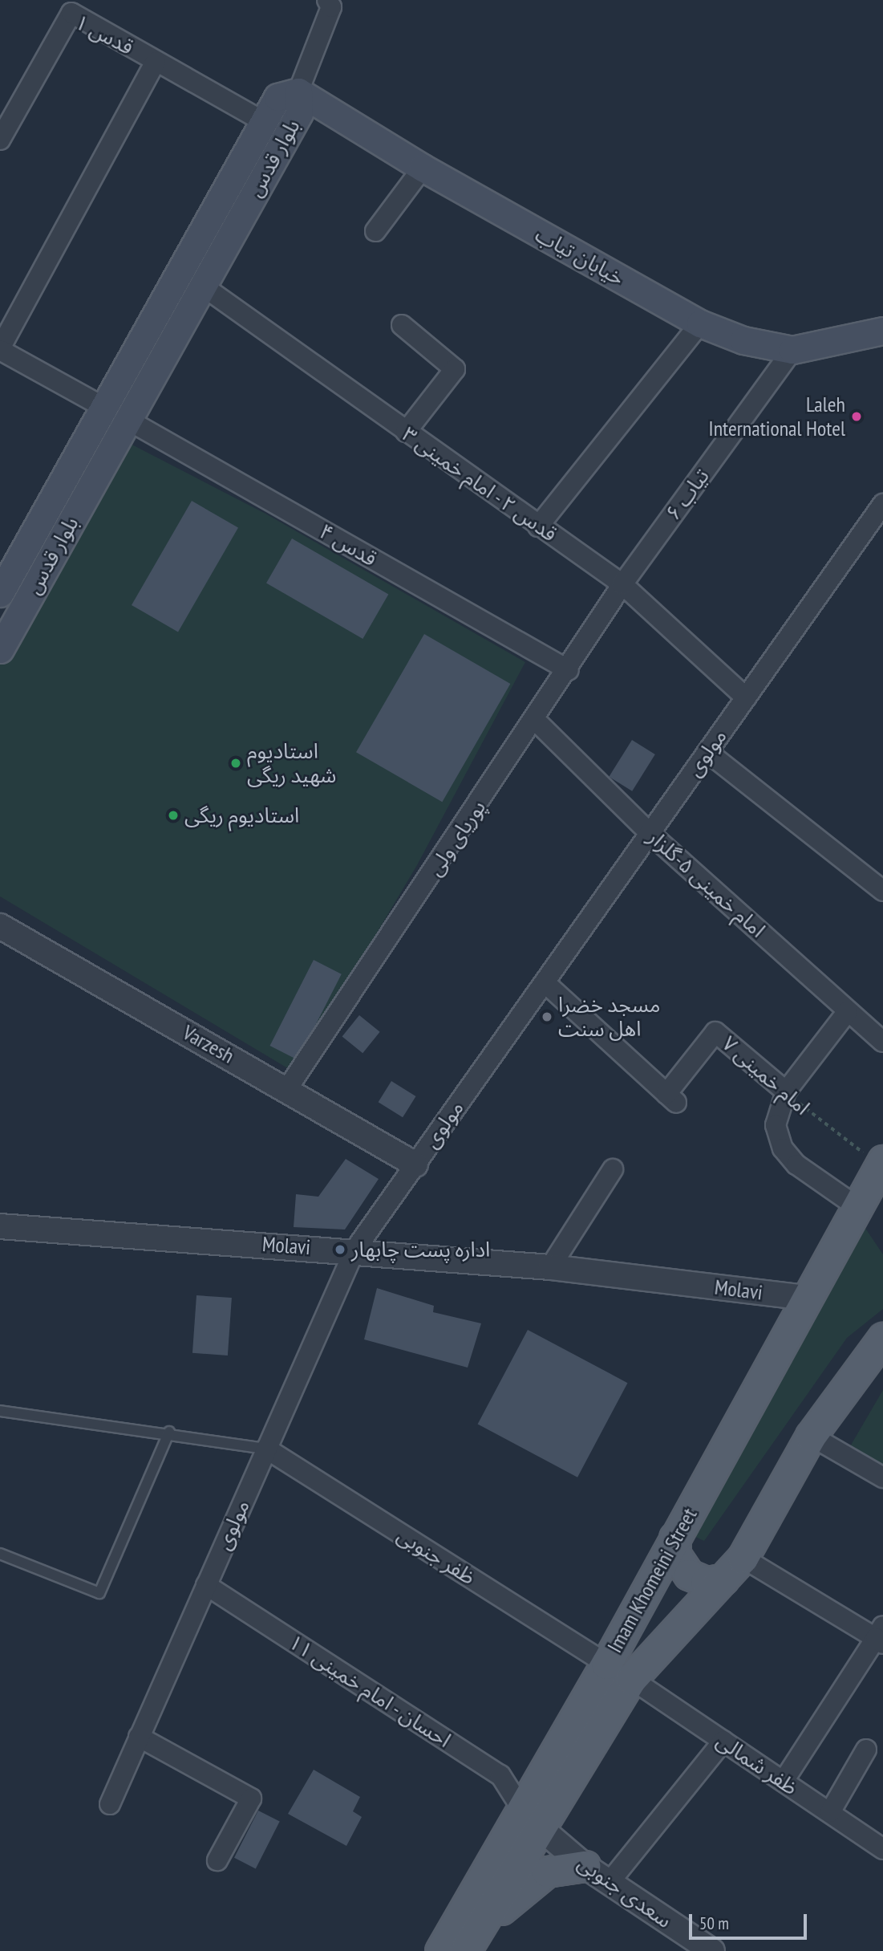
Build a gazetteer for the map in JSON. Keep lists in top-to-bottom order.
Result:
{
  "streets": {
    "main road": ["بلوار قدس", "خیابان تیاب", "Imam Khomeini Street"],
    "street": [
      "قدس ۱",
      "قدس ۲ - امام خمینی ۳",
      "تیاب ۶",
      "قدس ۴",
      "مولوی",
      "پوریای ولی",
      "امام خمینی ۵-گلزار",
      "Varzesh",
      "امام خمینی ۷",
      "Molavi",
      "ظفر جنوبی",
      "احسان - امام خمینی ۱۱",
      "ظفر شمالی",
      "سعدی جنوبی"
    ]
  },
  "crossings": [
    ["قدس ۱", "بلوار قدس"],
    ["بلوار قدس", "خیابان تیاب"],
    ["بلوار قدس", "قدس ۲ - امام خمینی ۳"],
    ["بلوار قدس", "قدس ۴"],
    ["خیابان تیاب", "تیاب ۶"],
    ["قدس ۲ - امام خمینی ۳", "تیاب ۶"],
    ["قدس ۲ - امام خمینی ۳", "مولوی"],
    ["قدس ۲ - امام خمینی ۳", "پوریای ولی"],
    ["تیاب ۶", "پوریای ولی"],
    ["قدس ۴", "پوریای ولی"],
    ["مولوی", "امام خمینی ۵-گلزار"],
    ["مولوی", "Varzesh"],
    ["مولوی", "امام خمینی ۷"],
    ["مولوی", "Molavi"],
    ["مولوی", "ظفر جنوبی"],
    ["مولوی", "احسان - امام خمینی ۱۱"],
    ["پوریای ولی", "امام خمینی ۵-گلزار"],
    ["پوریای ولی", "Varzesh"],
    ["امام خمینی ۷", "Imam Khomeini Street"],
    ["Molavi", "Imam Khomeini Street"],
    ["ظفر جنوبی", "Imam Khomeini Street"],
    ["Imam Khomeini Street", "احسان - امام خمینی ۱۱"],
    ["Imam Khomeini Street", "ظفر شمالی"],
    ["Imam Khomeini Street", "سعدی جنوبی"],
    ["احسان - امام خمینی ۱۱", "سعدی جنوبی"]
  ],
  "places": [
    "Laleh International Hotel",
    "استادیوم شهید ریگی",
    "استادیوم ریگی",
    "مسجد خضرا اهل سنت",
    "اداره پست چابهار"
  ],
  "scale_bar": "50 m"
}
